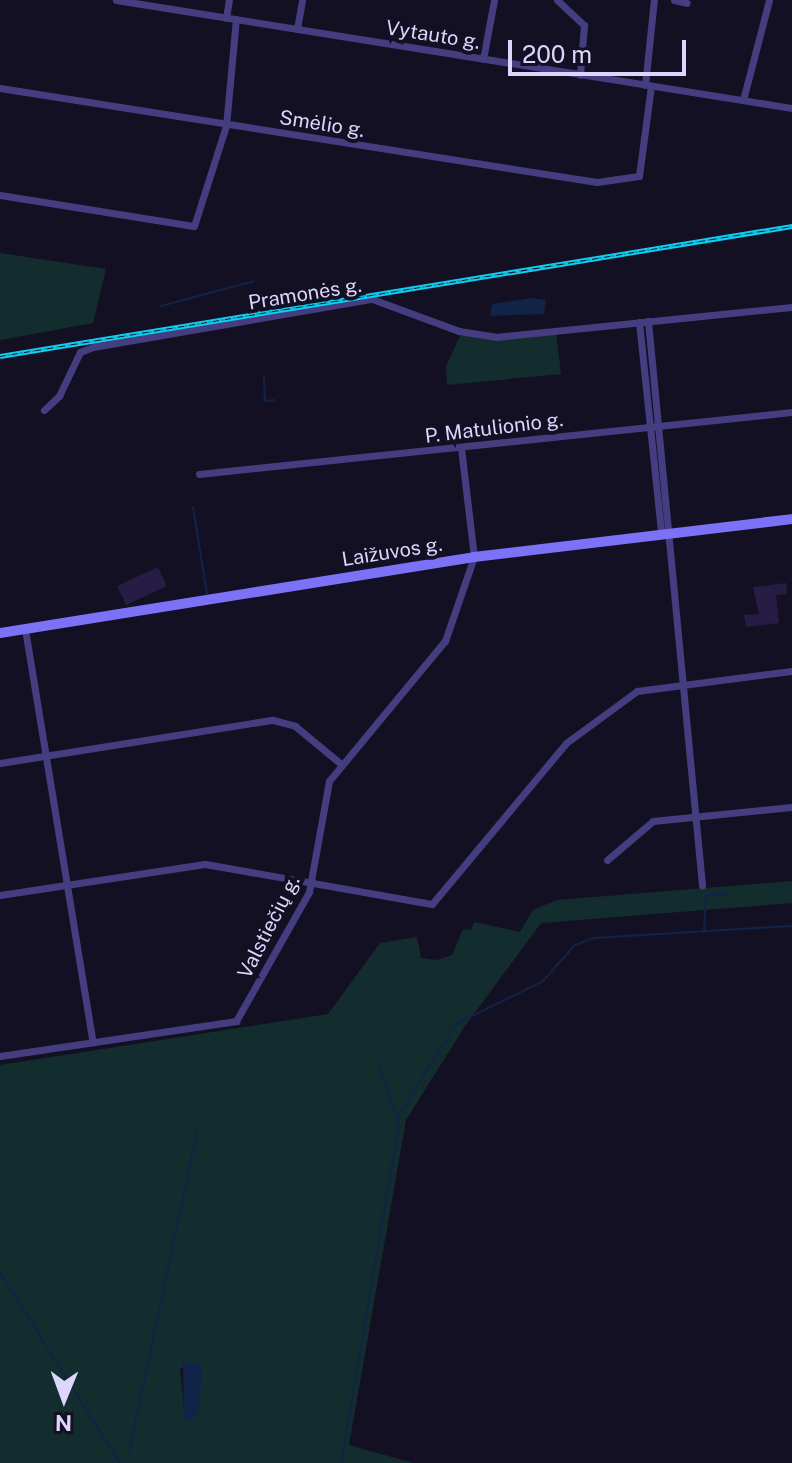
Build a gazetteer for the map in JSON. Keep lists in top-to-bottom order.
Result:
{
  "streets": {
    "main road": ["Laižuvos g."],
    "street": [
      "Vytauto g.",
      "Smėlio g.",
      "Pramonės g.",
      "P. Matulionio g.",
      "Valstiečių g."
    ]
  },
  "crossings": [
    ["Vytauto g.", "Smėlio g."],
    ["Laižuvos g.", "Valstiečių g."]
  ],
  "scale_bar": "200 m",
  "north": "bottom"
}
